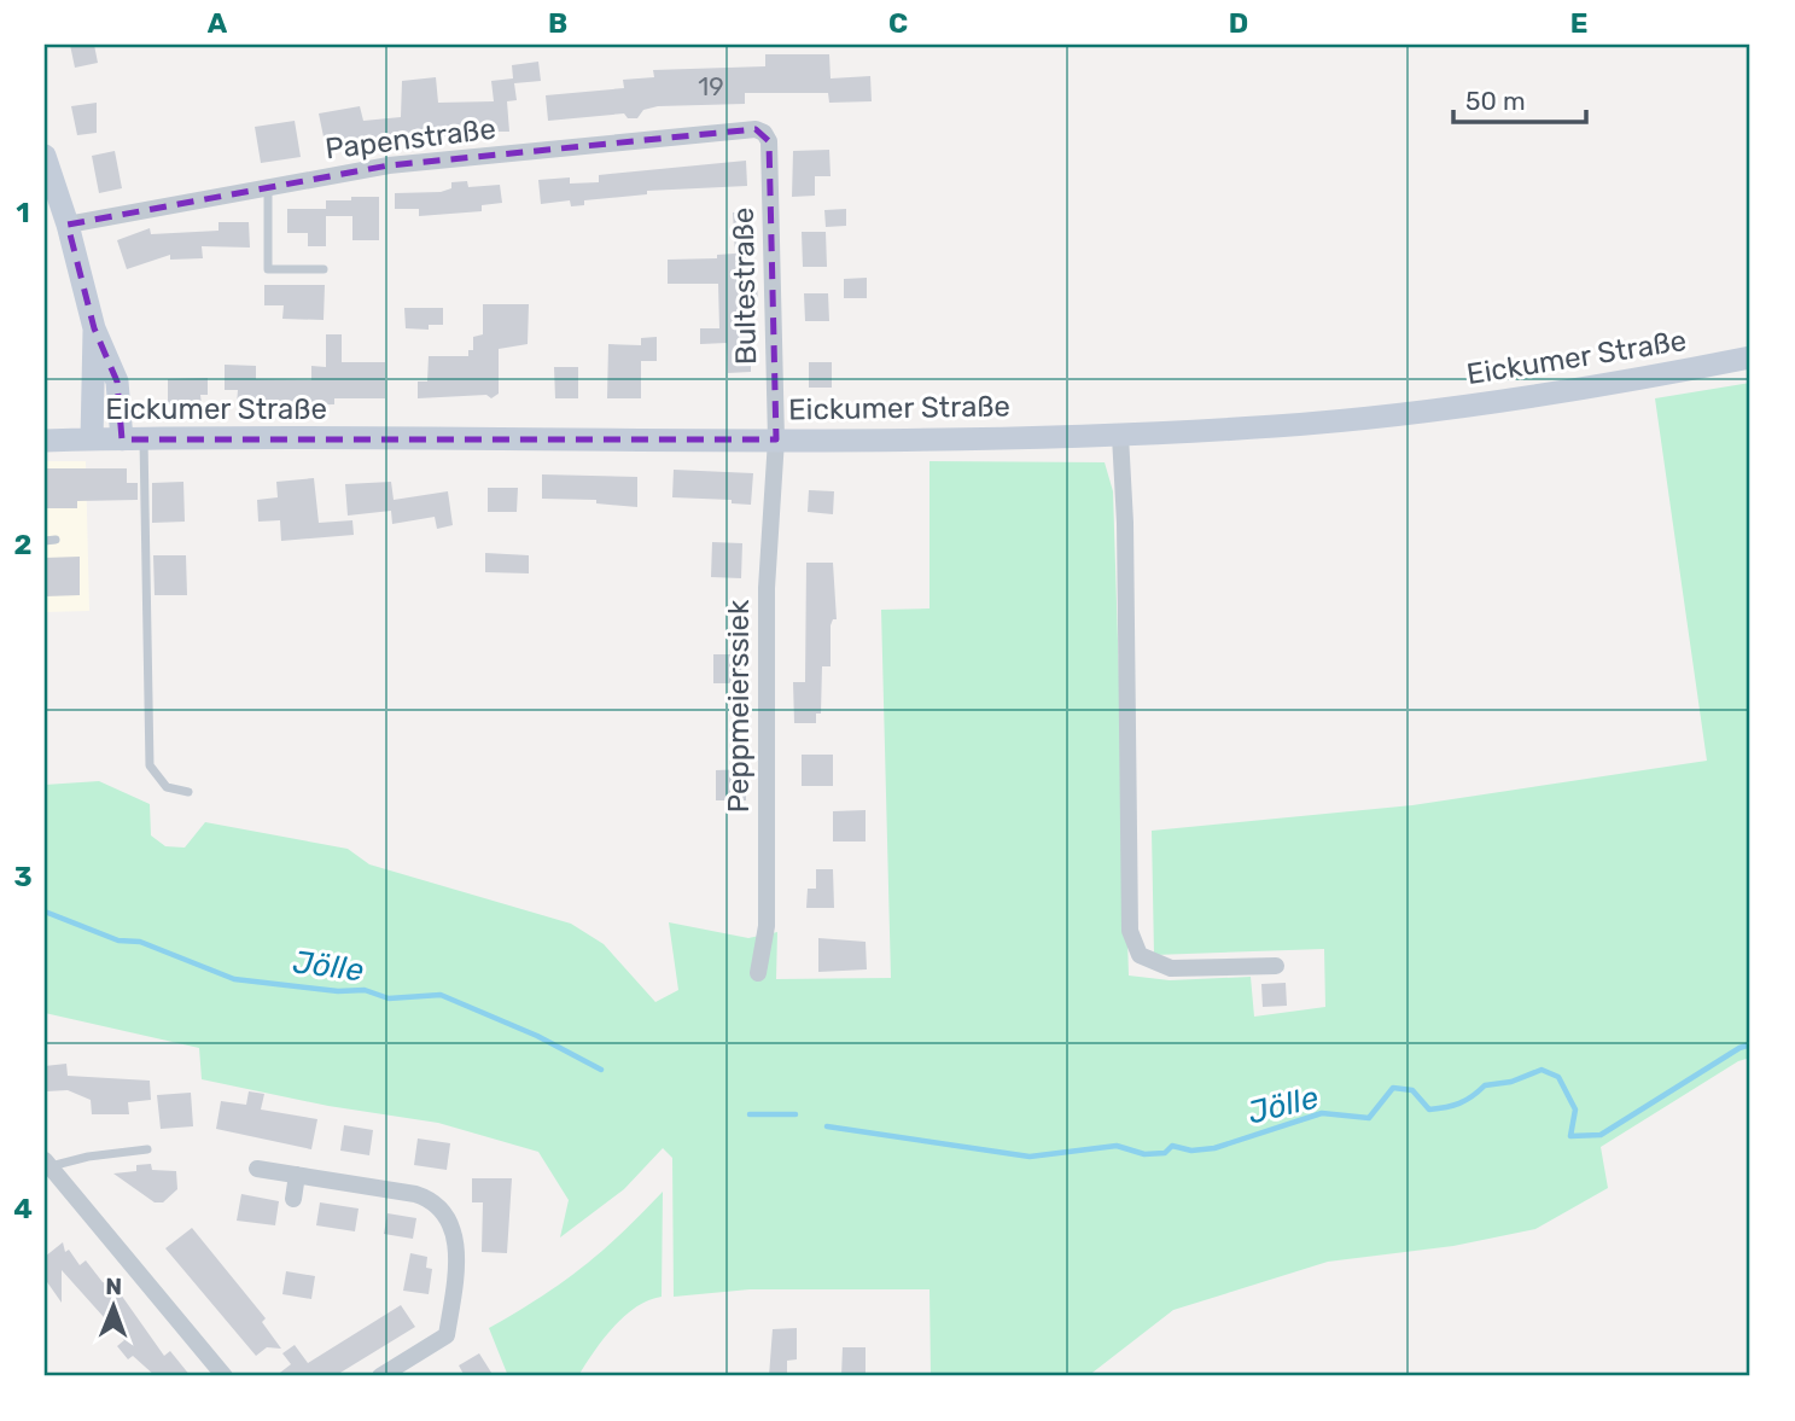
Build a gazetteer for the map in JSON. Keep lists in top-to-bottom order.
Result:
{
  "streets": {
    "main road": ["Eickumer Straße"],
    "street": ["Papenstraße", "Bultestraße", "Peppmeierssiek"]
  },
  "crossings": [
    ["Papenstraße", "Bultestraße"],
    ["Bultestraße", "Eickumer Straße"],
    ["Bultestraße", "Peppmeierssiek"],
    ["Eickumer Straße", "Peppmeierssiek"]
  ],
  "water": ["Jölle"],
  "house_numbers": ["19"],
  "scale_bar": "50 m",
  "north": "top",
  "grid": {
    "columns": [
      "A",
      "B",
      "C",
      "D",
      "E"
    ],
    "rows": [
      "1",
      "2",
      "3",
      "4"
    ]
  }
}
